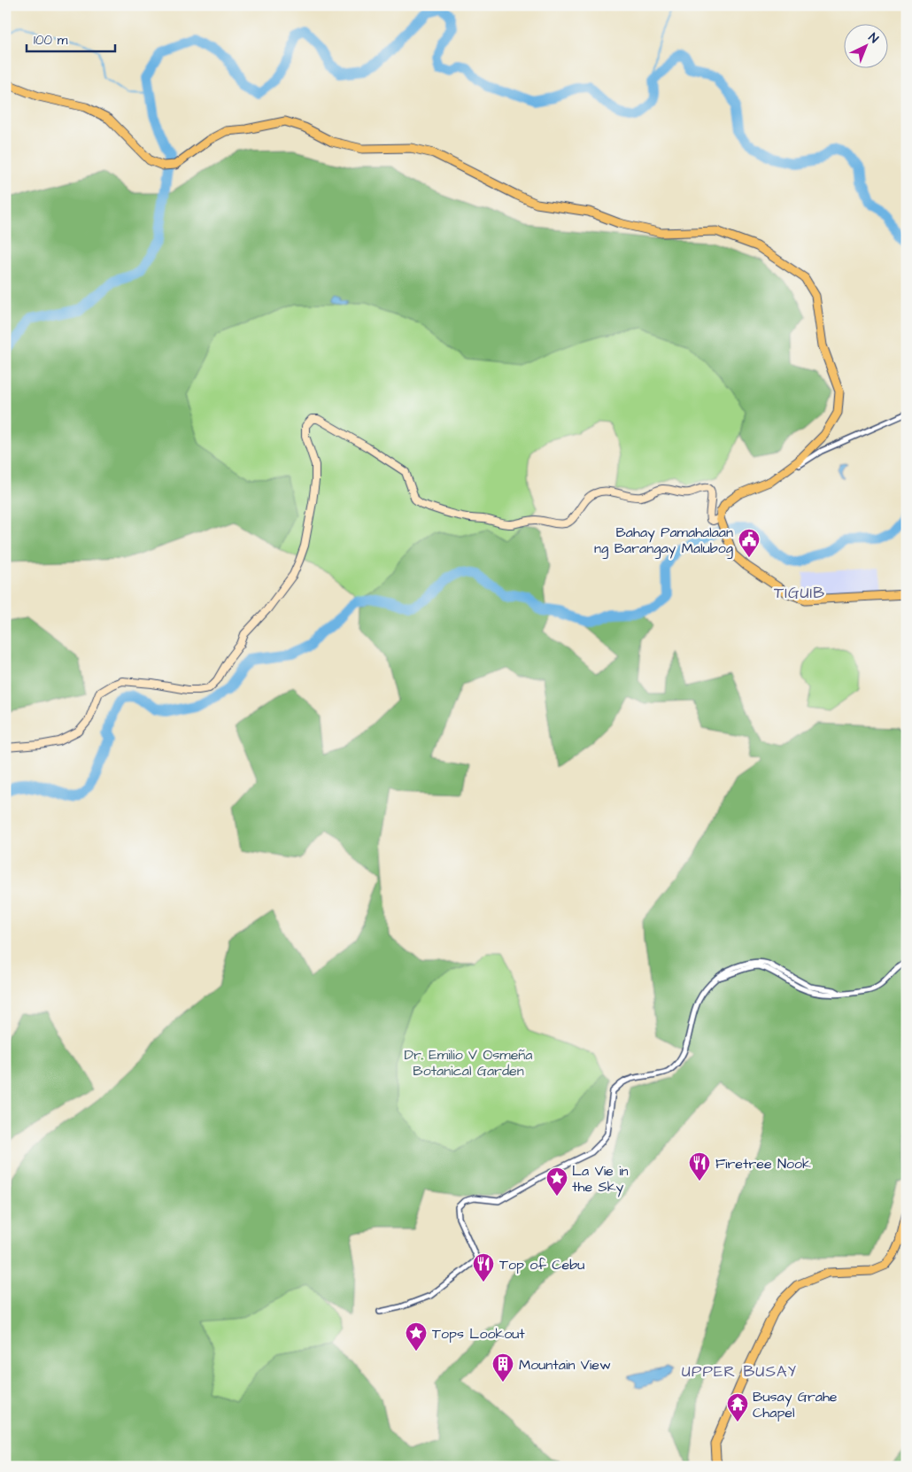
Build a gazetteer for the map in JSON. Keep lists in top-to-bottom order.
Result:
{
  "districts": ["TIGUIB", "UPPER BUSAY"],
  "parks": ["Dr. Emilio V Osmeña Botanical Garden"],
  "places": {
    "public building": ["Bahay Pamahalaan ng Barangay Malubog"],
    "restaurant": ["Firetree Nook", "Top of Cebu"],
    "place": ["La Vie in the Sky", "Tops Lookout"],
    "building": ["Mountain View"],
    "temple": ["Busay Grahe Chapel"]
  },
  "scale_bar": "100 m",
  "north": "top right"
}
